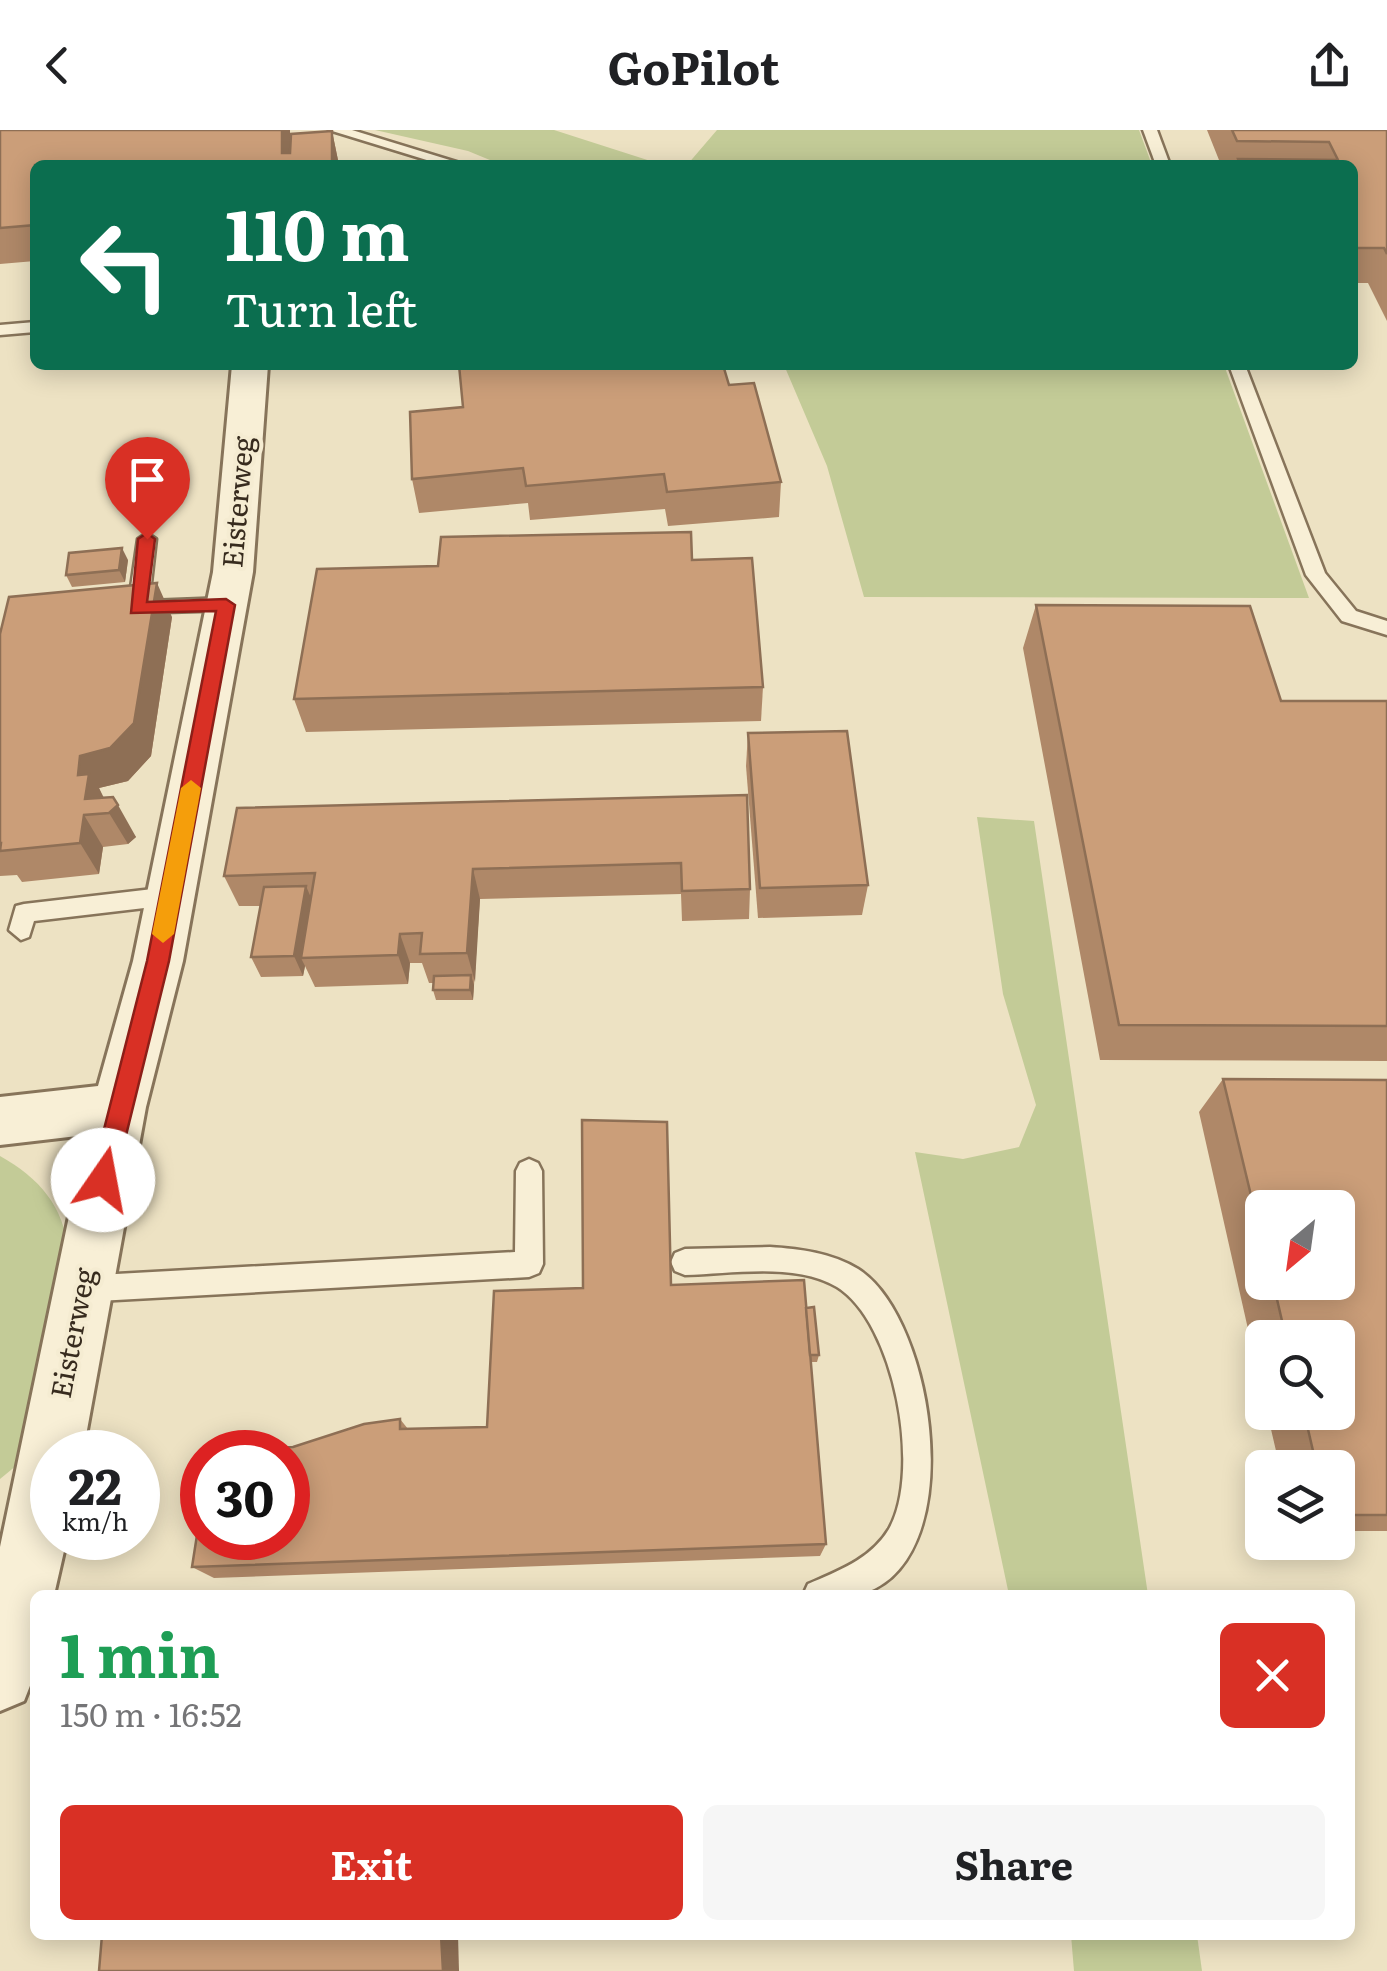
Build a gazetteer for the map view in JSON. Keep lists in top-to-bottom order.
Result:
{
  "streets": {
    "street": ["Eisterweg"]
  },
  "north": "bottom left",
  "page": {
    "header": "GoPilot",
    "turn": ["110 m", "Turn left"],
    "speed": "22 km/h",
    "limit": "30",
    "heading": ["1 min", "150 m · 16:52"],
    "buttons": ["Exit", "Share"]
  }
}
